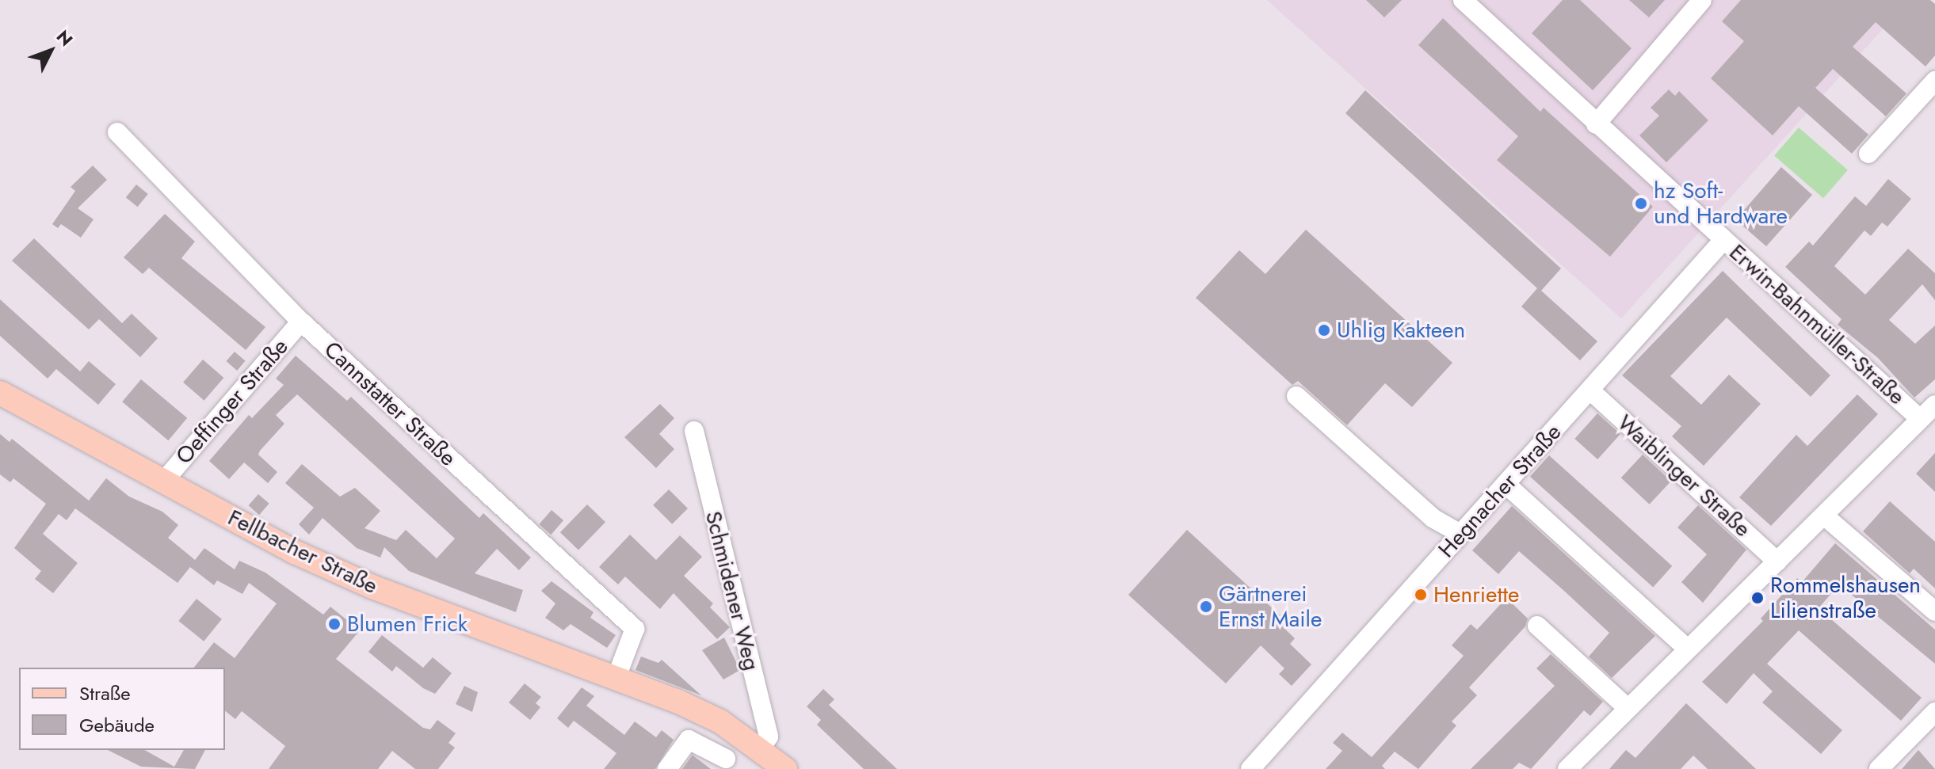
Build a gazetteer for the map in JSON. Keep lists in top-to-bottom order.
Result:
{
  "streets": {
    "main road": ["Fellbacher Straße"],
    "street": [
      "Erwin-Bahnmüller-Straße",
      "Oeffinger Straße",
      "Cannstatter Straße",
      "Waiblinger Straße",
      "Hegnacher Straße",
      "Schmidener Weg"
    ]
  },
  "crossings": [
    ["Erwin-Bahnmüller-Straße", "Hegnacher Straße"],
    ["Oeffinger Straße", "Cannstatter Straße"],
    ["Oeffinger Straße", "Fellbacher Straße"],
    ["Cannstatter Straße", "Fellbacher Straße"],
    ["Waiblinger Straße", "Hegnacher Straße"],
    ["Fellbacher Straße", "Schmidener Weg"]
  ],
  "places": [
    "hz Soft- und Hardware",
    "Uhlig Kakteen",
    "Henriette",
    "Rommelshausen Lilienstraße",
    "Gärtnerei Ernst Maile",
    "Blumen Frick"
  ],
  "legend": ["Straße", "Gebäude"],
  "north": "top right"
}
